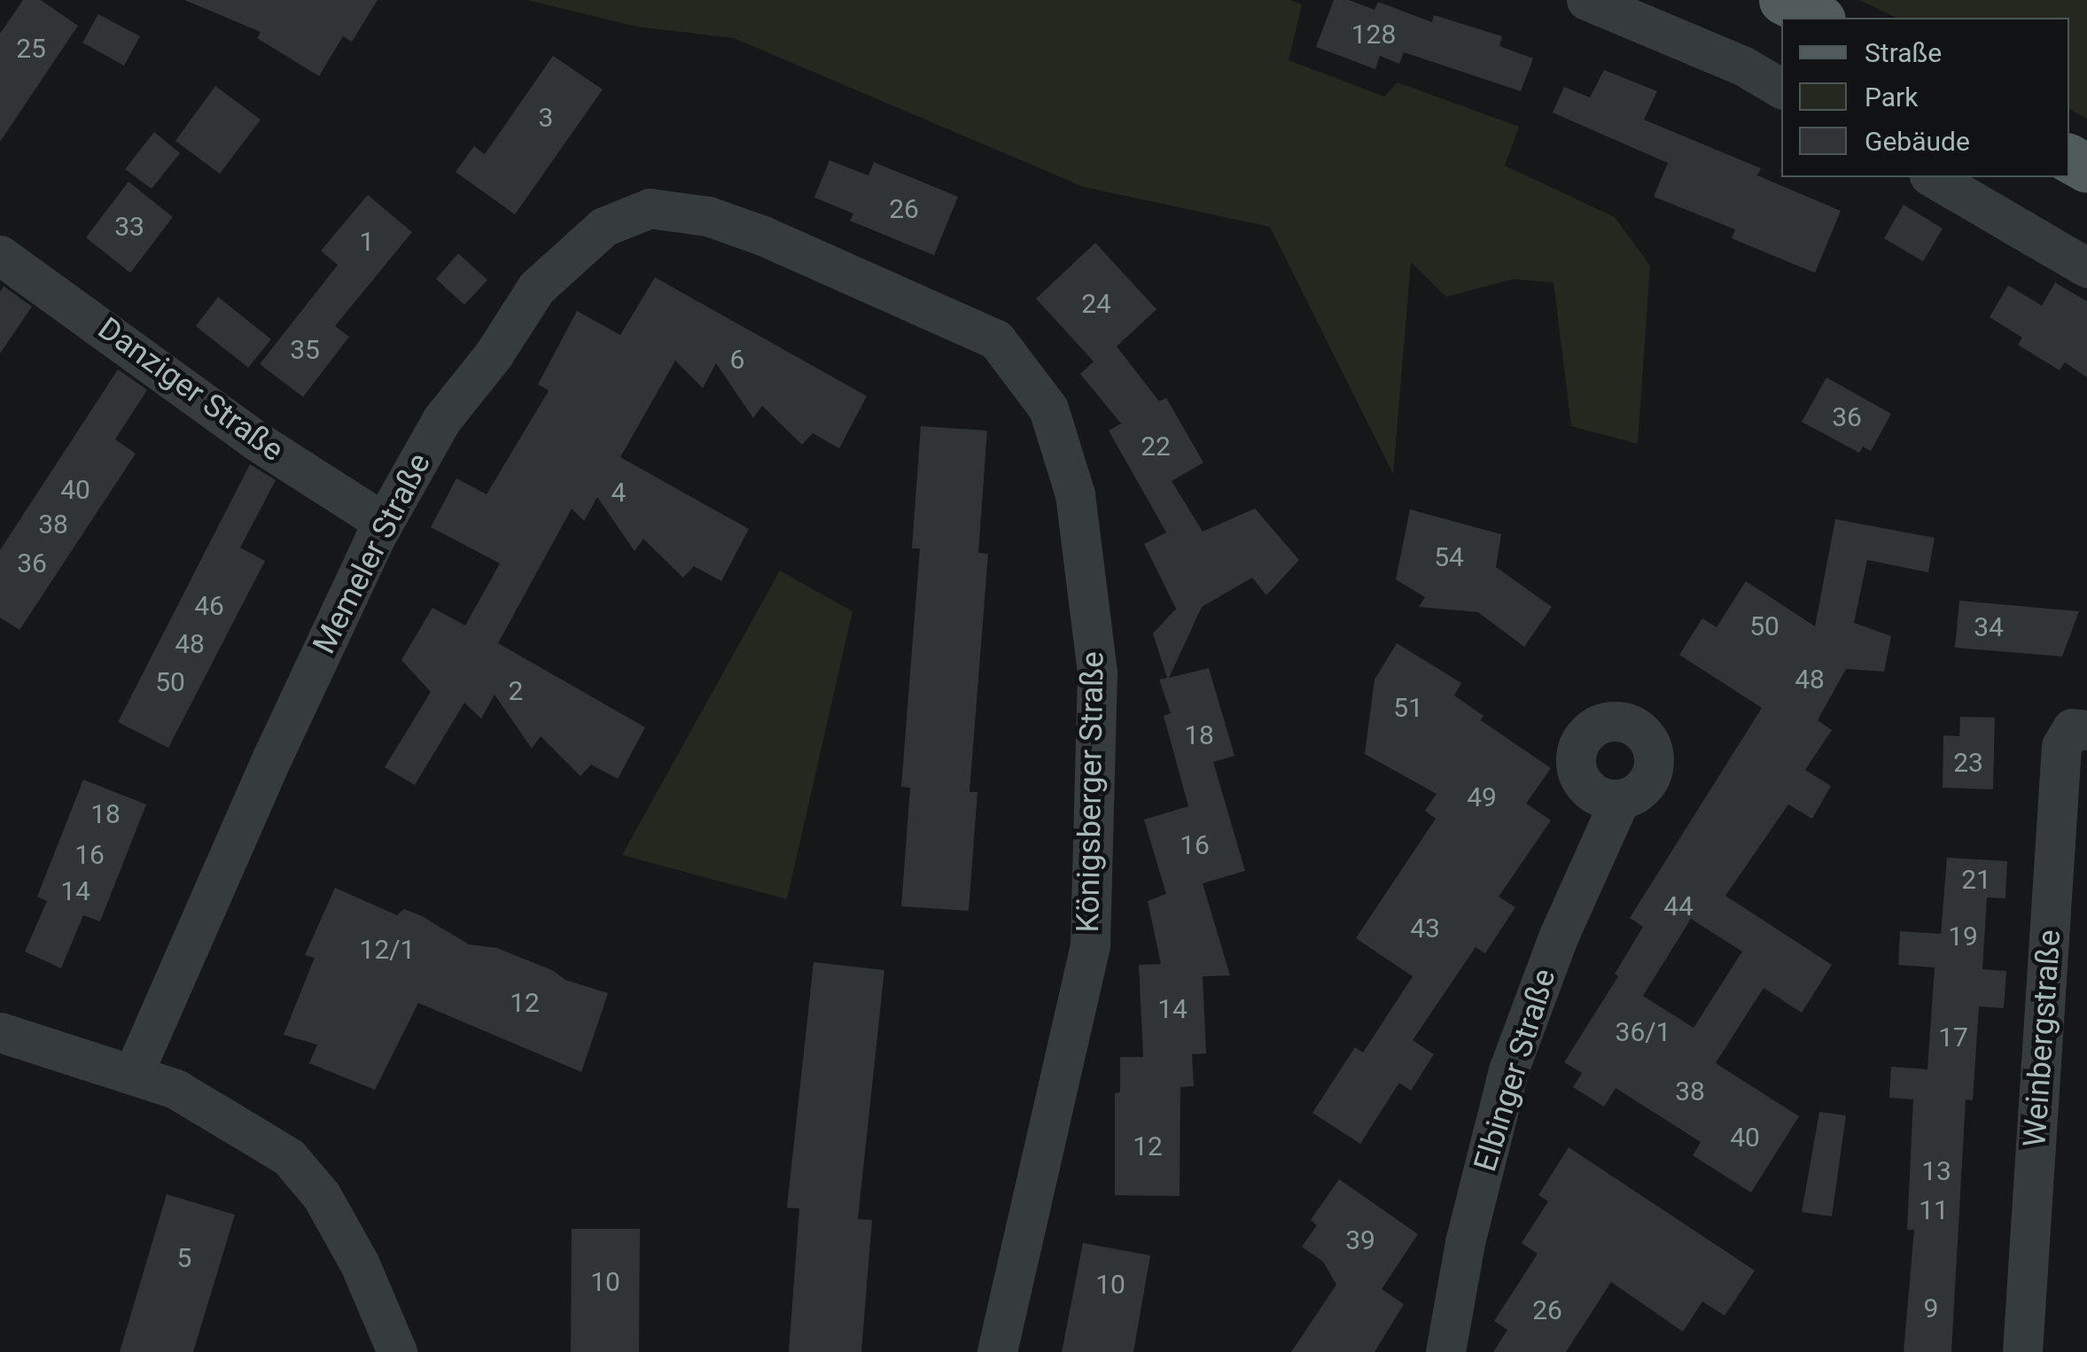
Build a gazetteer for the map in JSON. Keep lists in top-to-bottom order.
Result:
{
  "streets": {
    "street": [
      "Danziger Straße",
      "Memeler Straße",
      "Königsberger Straße",
      "Weinbergstraße",
      "Elbinger Straße"
    ]
  },
  "crossings": [
    ["Danziger Straße", "Memeler Straße"],
    ["Memeler Straße", "Königsberger Straße"]
  ],
  "house_numbers": [
    "128",
    "25",
    "3",
    "26",
    "33",
    "1",
    "24",
    "35",
    "6",
    "36",
    "22",
    "40",
    "4",
    "38",
    "54",
    "36",
    "46",
    "50",
    "34",
    "48",
    "48",
    "50",
    "2",
    "51",
    "18",
    "23",
    "49",
    "18",
    "16",
    "16",
    "21",
    "14",
    "44",
    "43",
    "19",
    "12/1",
    "12",
    "14",
    "36/1",
    "17",
    "38",
    "40",
    "12",
    "13",
    "11",
    "39",
    "5",
    "10",
    "10",
    "9",
    "26"
  ],
  "legend": ["Straße", "Park", "Gebäude"]
}
